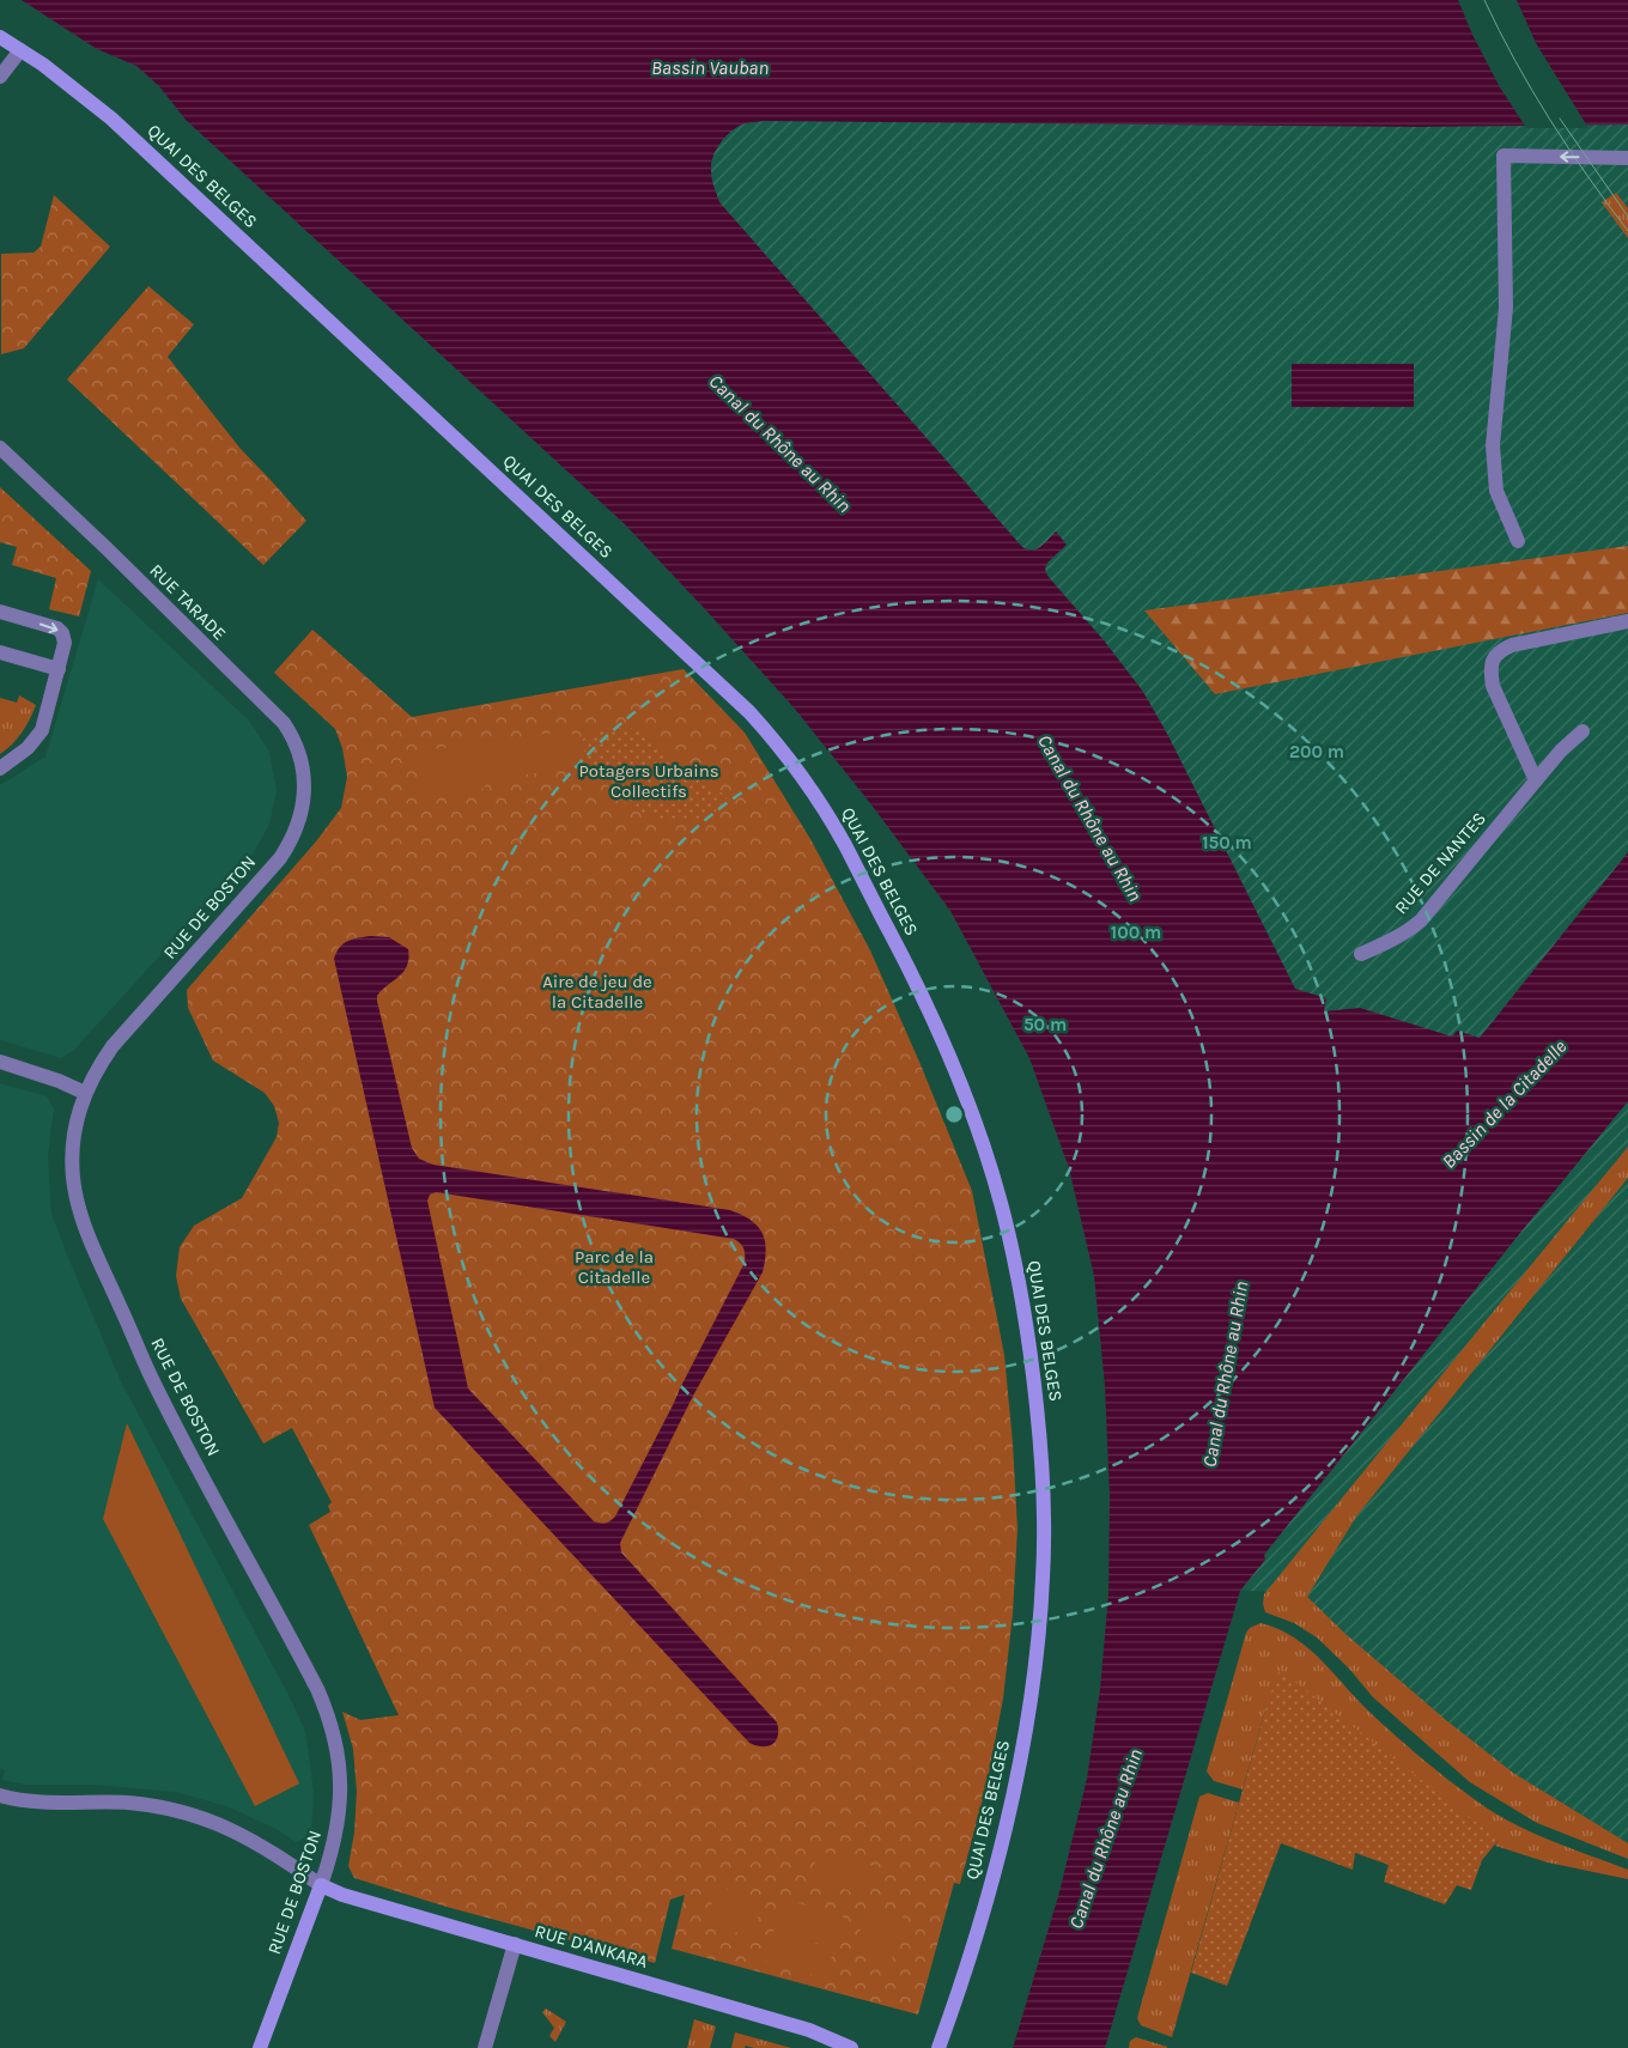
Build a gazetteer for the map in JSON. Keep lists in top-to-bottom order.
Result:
{
  "streets": {
    "main road": ["QUAI DES BELGES", "RUE DE BOSTON", "RUE D'ANKARA"],
    "street": ["RUE TARADE", "RUE DE NANTES"]
  },
  "crossings": [
    ["RUE TARADE", "RUE DE BOSTON"],
    ["RUE DE BOSTON", "RUE D'ANKARA"]
  ],
  "water": ["Bassin Vauban", "Canal du Rhône au Rhin", "Bassin de la Citadelle"],
  "parks": ["Potagers Urbains Collectifs", "Aire de jeu de la Citadelle", "Parc de la Citadelle"],
  "rings": [
    "200 m",
    "150 m",
    "100 m",
    "50 m"
  ]
}
